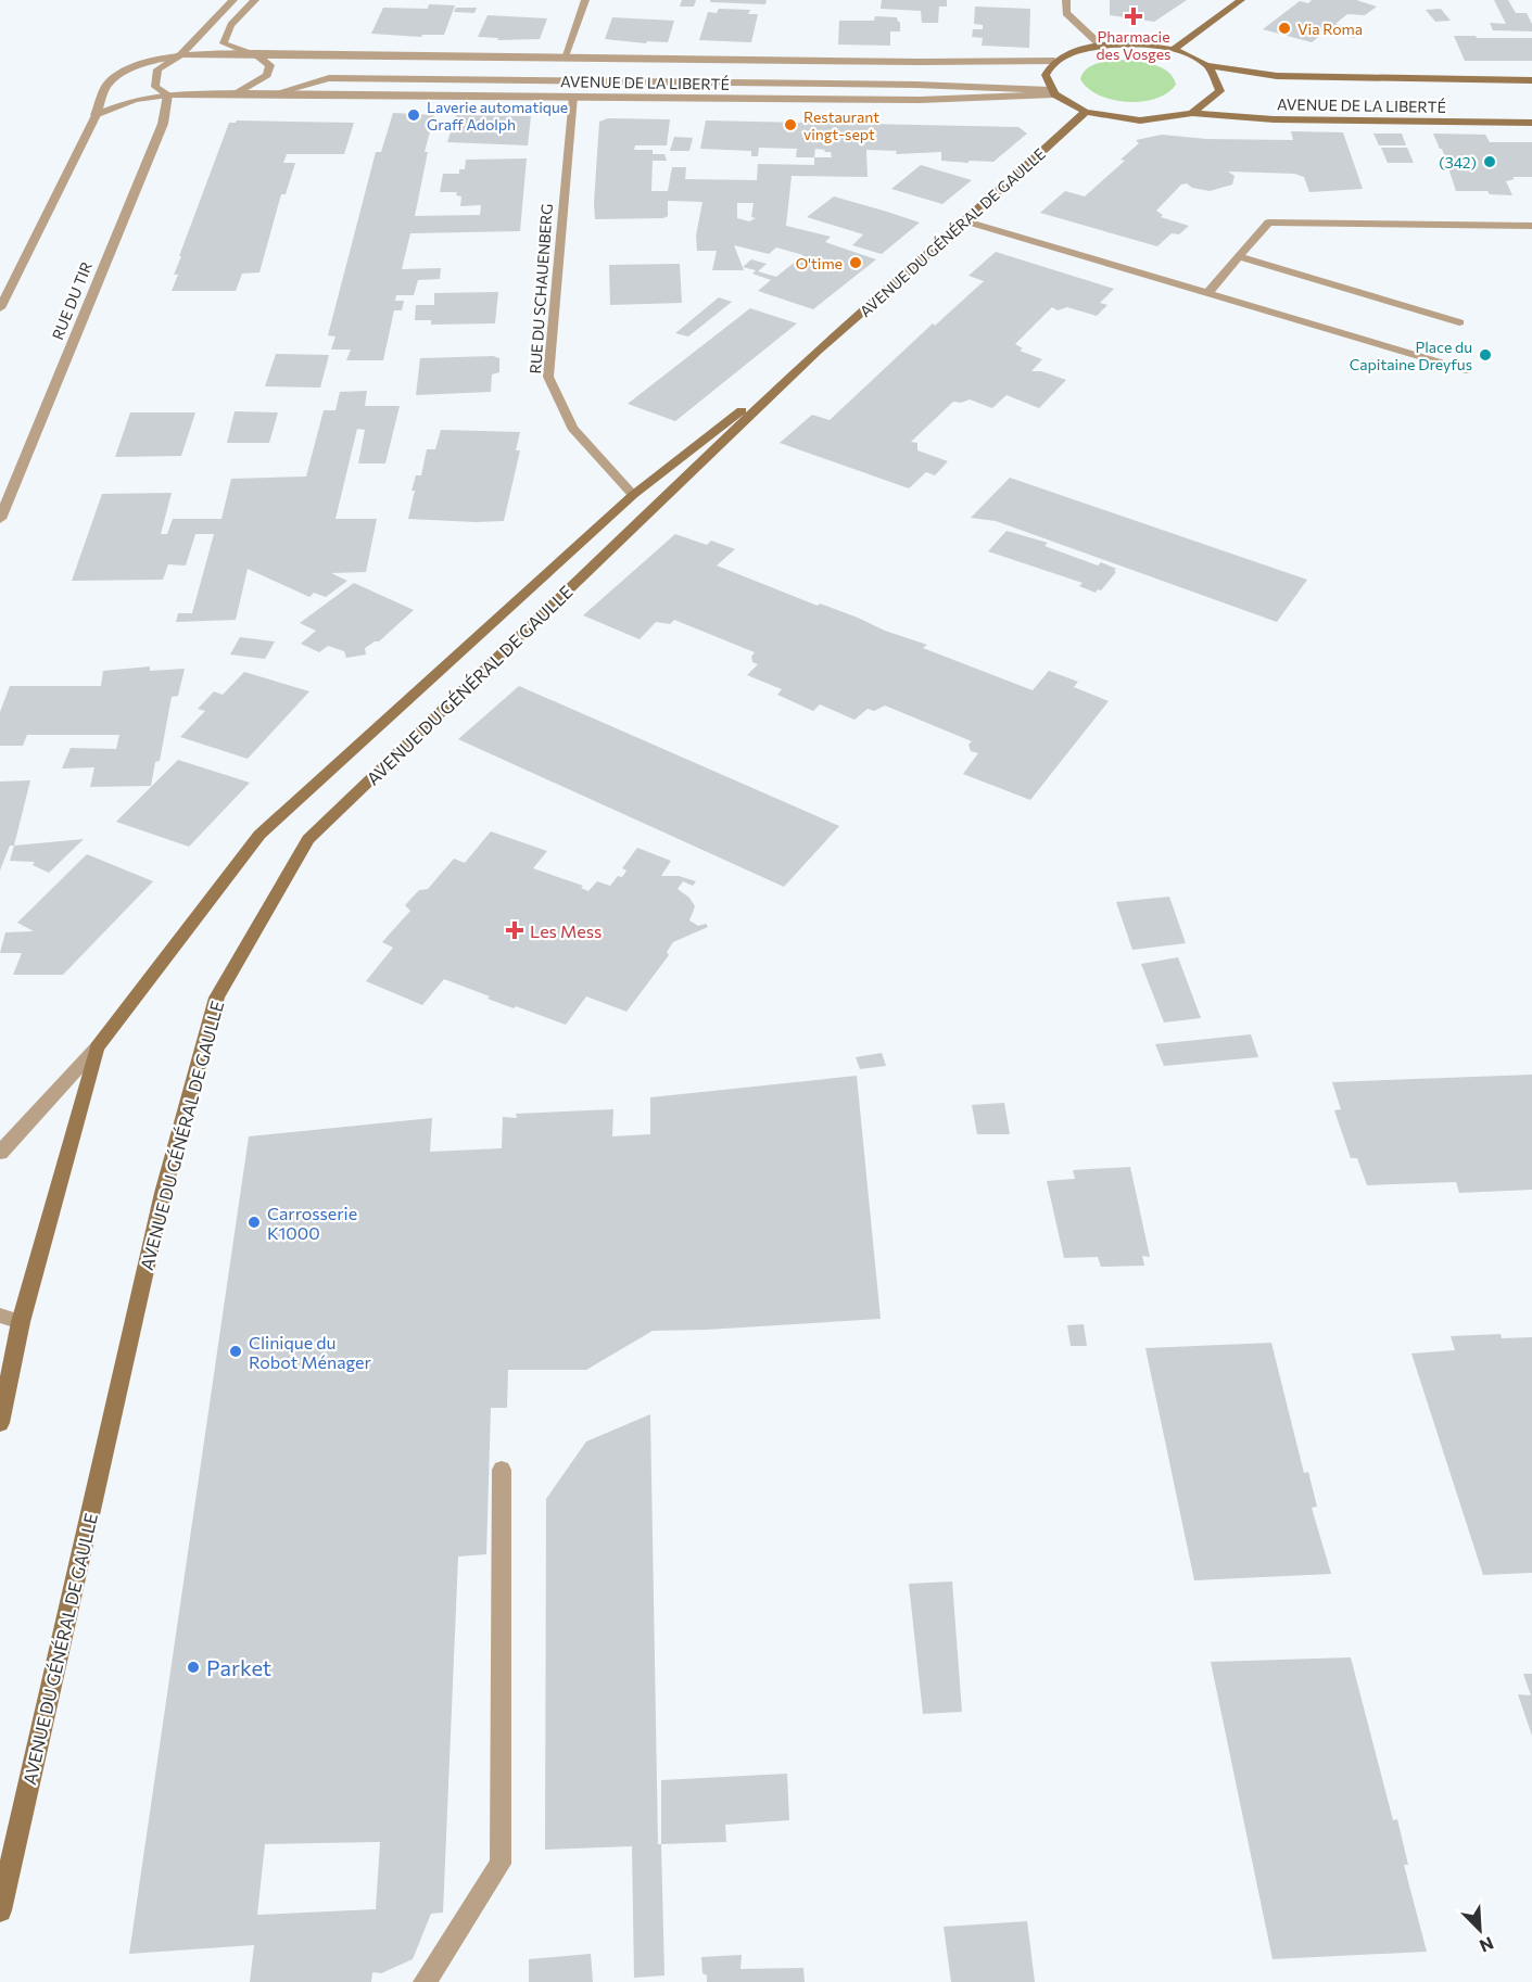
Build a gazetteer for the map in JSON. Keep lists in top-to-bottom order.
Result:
{
  "streets": {
    "main road": ["AVENUE DE LA LIBERTÉ", "AVENUE DU GÉNÉRAL DE GAULLE"],
    "street": ["RUE DU SCHAUENBERG", "RUE DU TIR"]
  },
  "crossings": [
    ["AVENUE DE LA LIBERTÉ", "AVENUE DU GÉNÉRAL DE GAULLE"],
    ["AVENUE DE LA LIBERTÉ", "RUE DU SCHAUENBERG"],
    ["AVENUE DE LA LIBERTÉ", "RUE DU TIR"],
    ["AVENUE DU GÉNÉRAL DE GAULLE", "RUE DU SCHAUENBERG"]
  ],
  "places": {
    "health": ["Pharmacie des Vosges", "Les Mess"],
    "other": [
      "Via Roma",
      "Laverie automatique Graff Adolph",
      "Restaurant vingt-sept",
      "(342)",
      "O'time",
      "Place du Capitaine Dreyfus",
      "Carrosserie K1000",
      "Clinique du Robot Ménager",
      "Parket"
    ]
  },
  "north": "bottom right"
}
